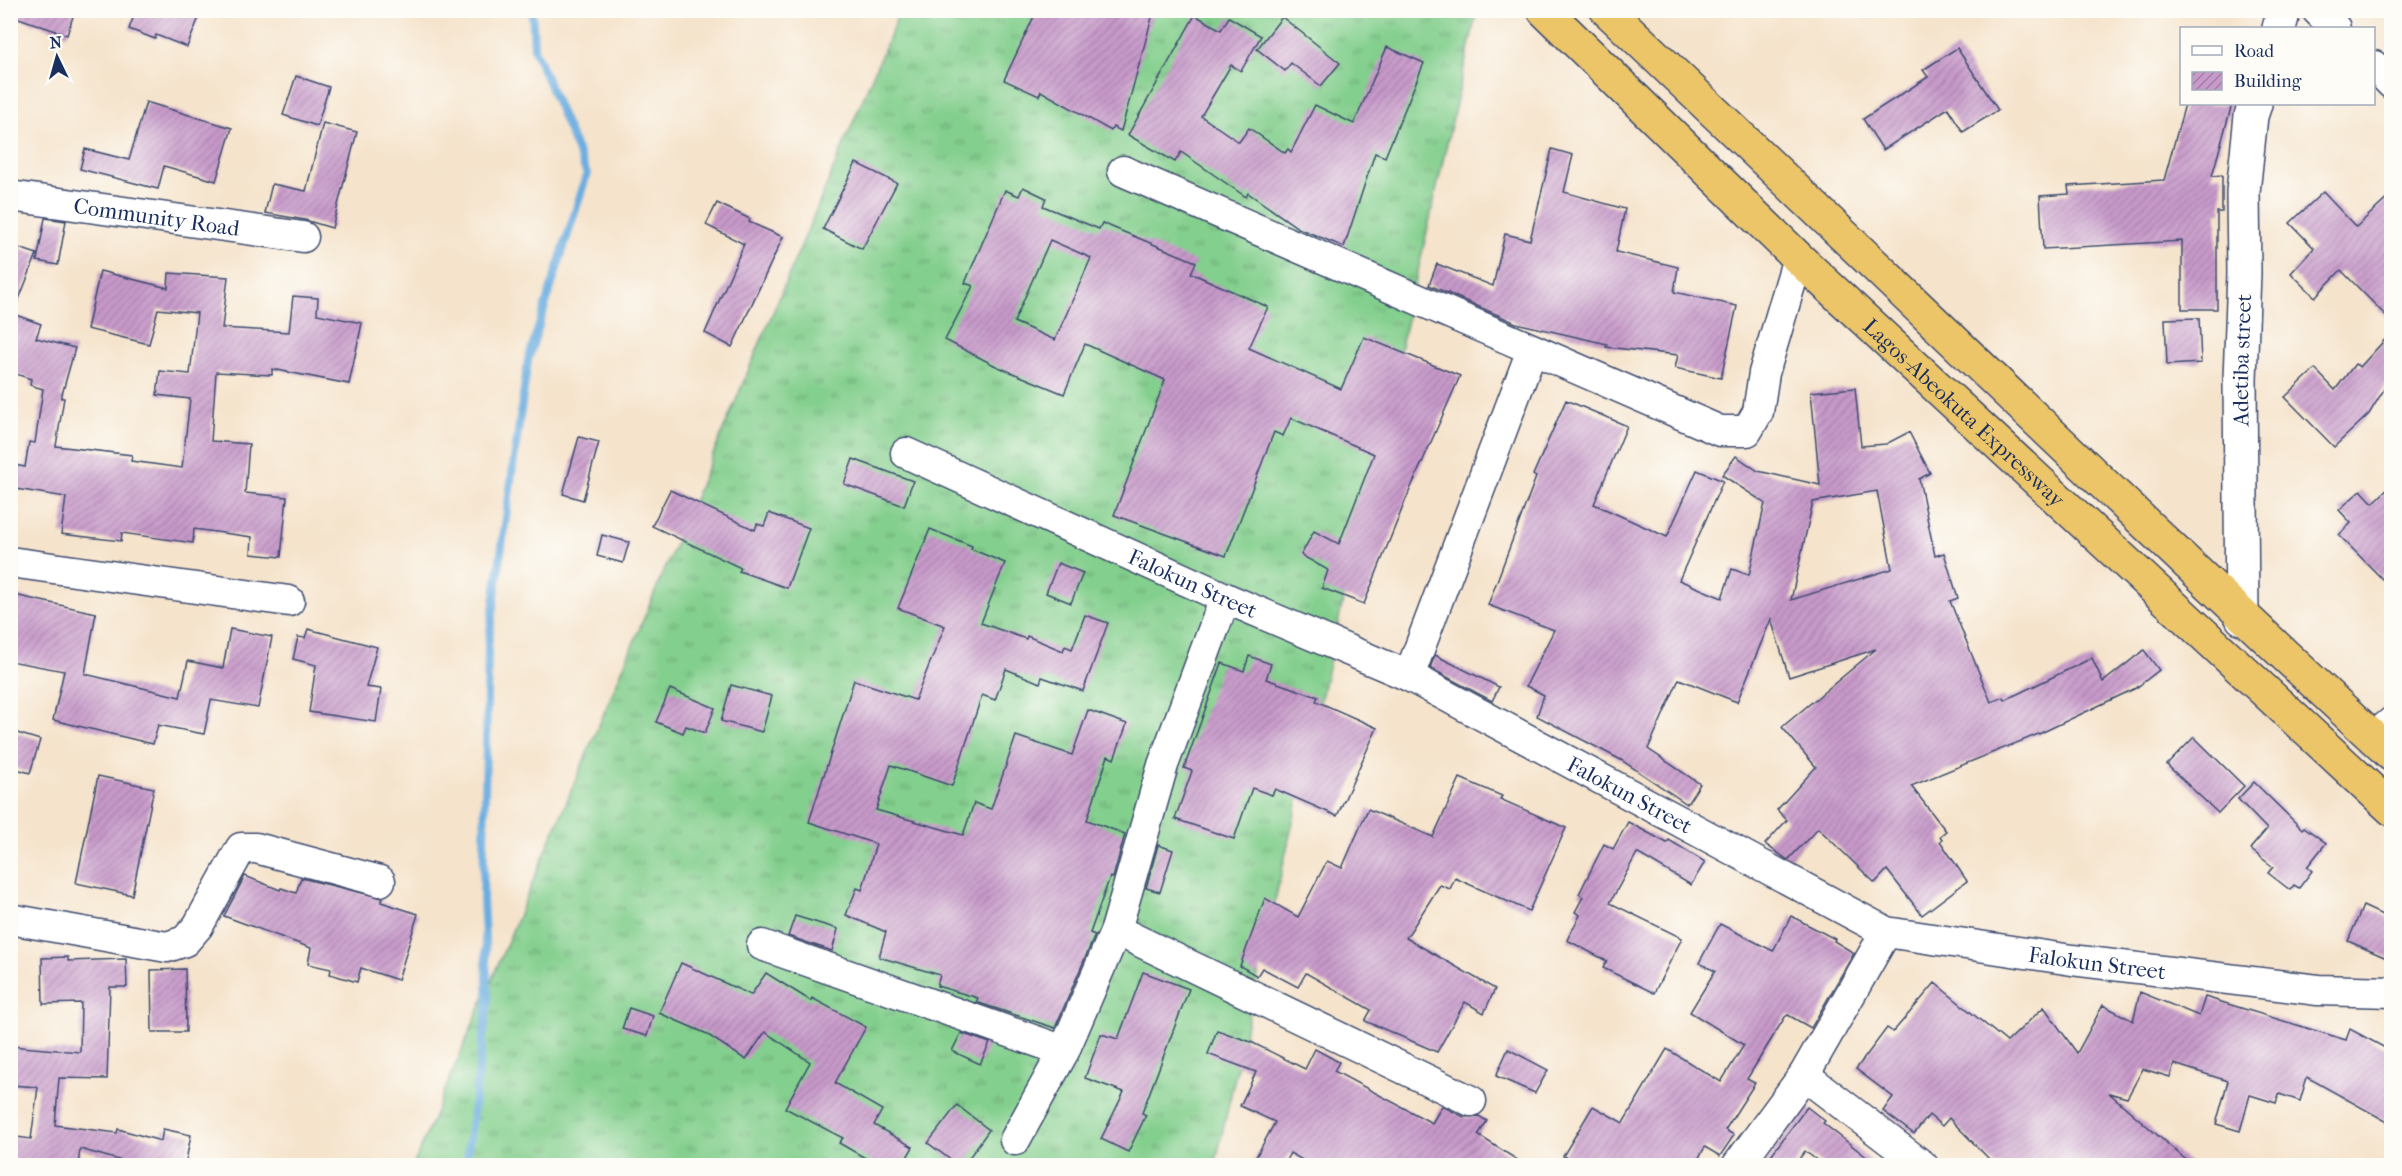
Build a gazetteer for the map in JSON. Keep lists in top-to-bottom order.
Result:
{
  "streets": {
    "highway": ["Lagos-Abeokuta Expressway"],
    "street": ["Community Road", "Adetiba street", "Falokun Street"]
  },
  "crossings": [
    ["Adetiba street", "Lagos-Abeokuta Expressway"]
  ],
  "legend": ["Road", "Building"],
  "north": "top"
}
